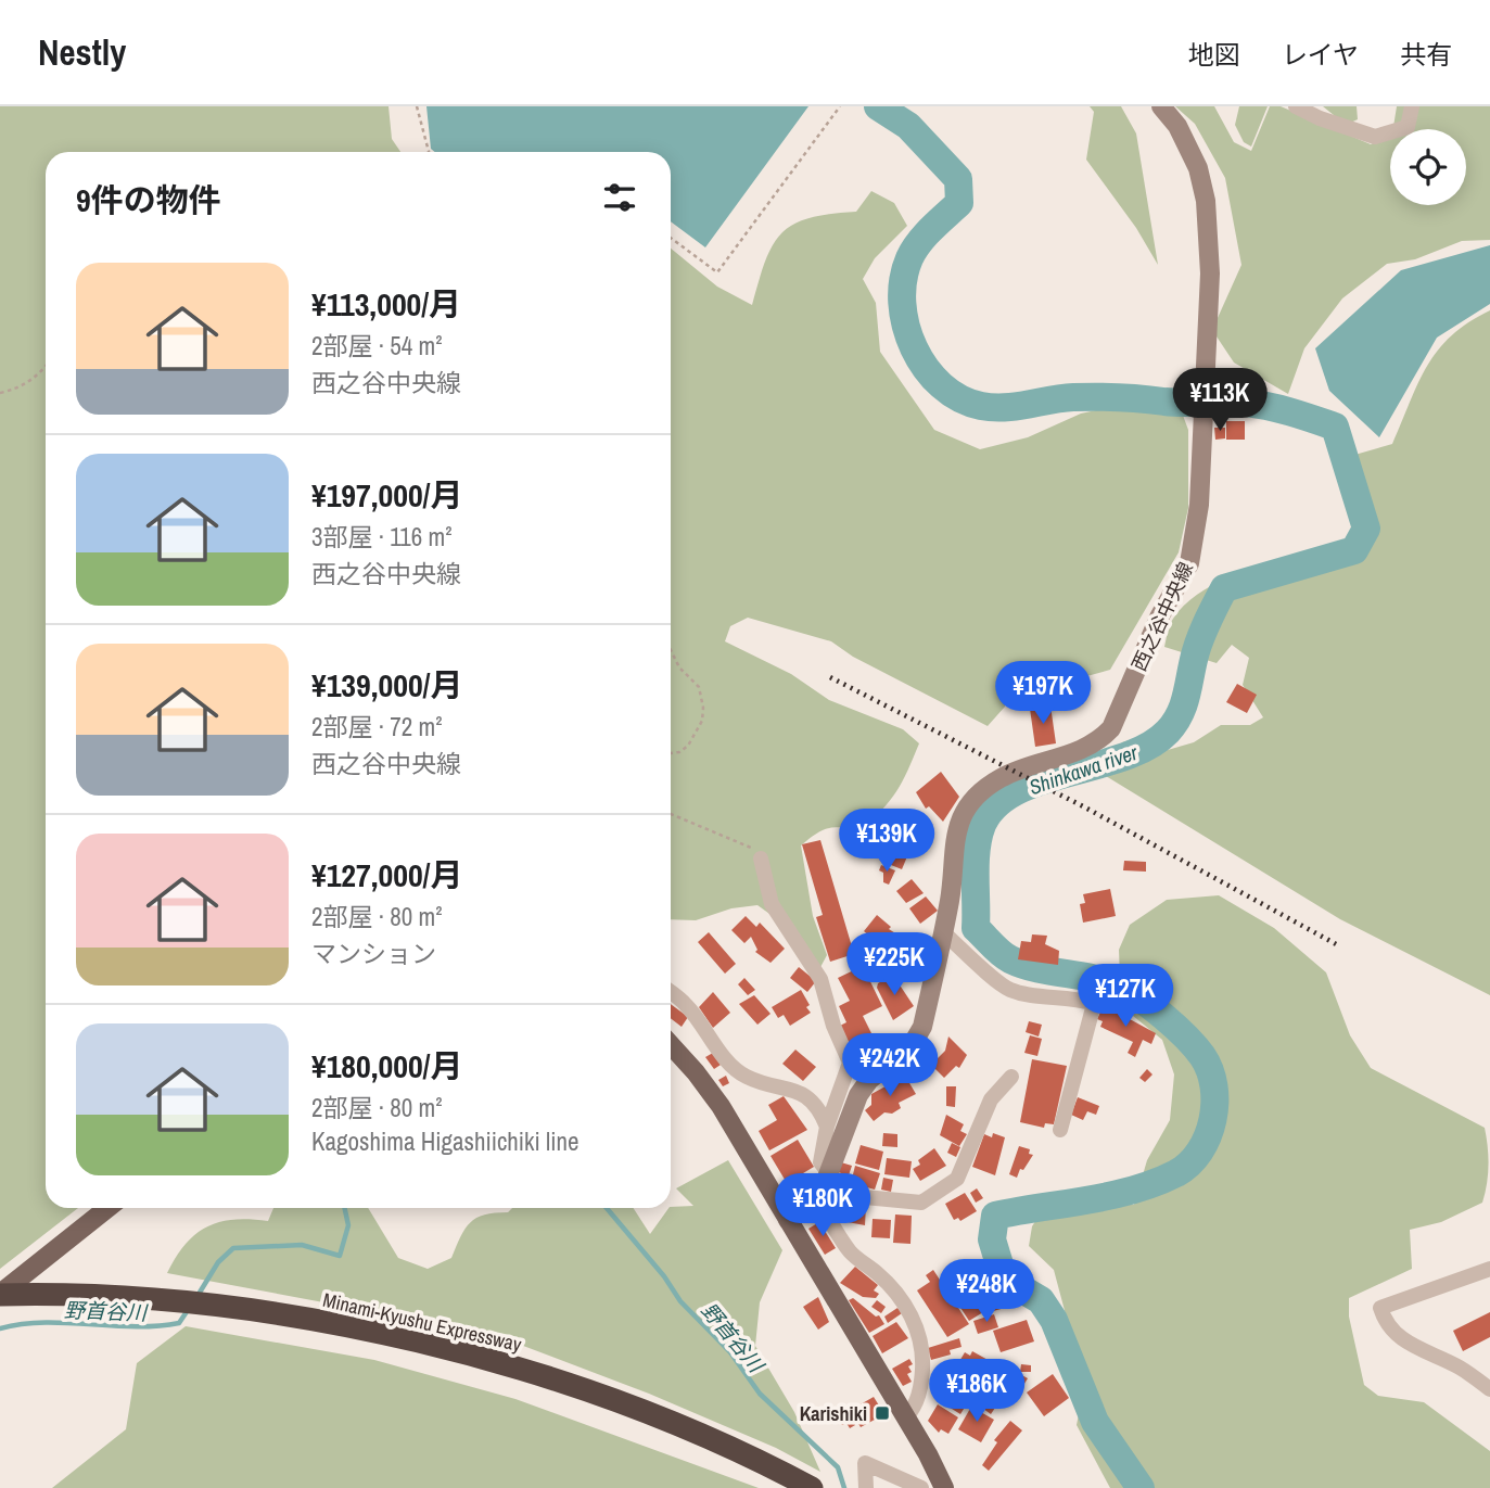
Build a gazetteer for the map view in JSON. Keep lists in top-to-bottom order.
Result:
{
  "streets": {
    "highway": ["Minami-Kyushu Expressway"],
    "street": ["西之谷中央線"]
  },
  "water": ["Shinkawa river", "野首谷川"],
  "places": {
    "transit": ["Karishiki"]
  },
  "page": {
    "header": "Nestly",
    "nav": ["地図", "レイヤ", "共有"],
    "heading": "9件の物件",
    "list": [
      {
        "name": "¥113,000/月",
        "note": "2部屋 · 54 m² · 西之谷中央線"
      },
      {
        "name": "¥197,000/月",
        "note": "3部屋 · 116 m² · 西之谷中央線"
      },
      {
        "name": "¥139,000/月",
        "note": "2部屋 · 72 m² · 西之谷中央線"
      },
      {
        "name": "¥127,000/月",
        "note": "2部屋 · 80 m² · マンション"
      },
      {
        "name": "¥180,000/月",
        "note": "2部屋 · 80 m² · Kagoshima Higashiichiki line"
      }
    ],
    "price": [
      "¥113K",
      "¥197K",
      "¥139K",
      "¥225K",
      "¥127K",
      "¥242K",
      "¥180K",
      "¥248K",
      "¥186K"
    ]
  }
}
